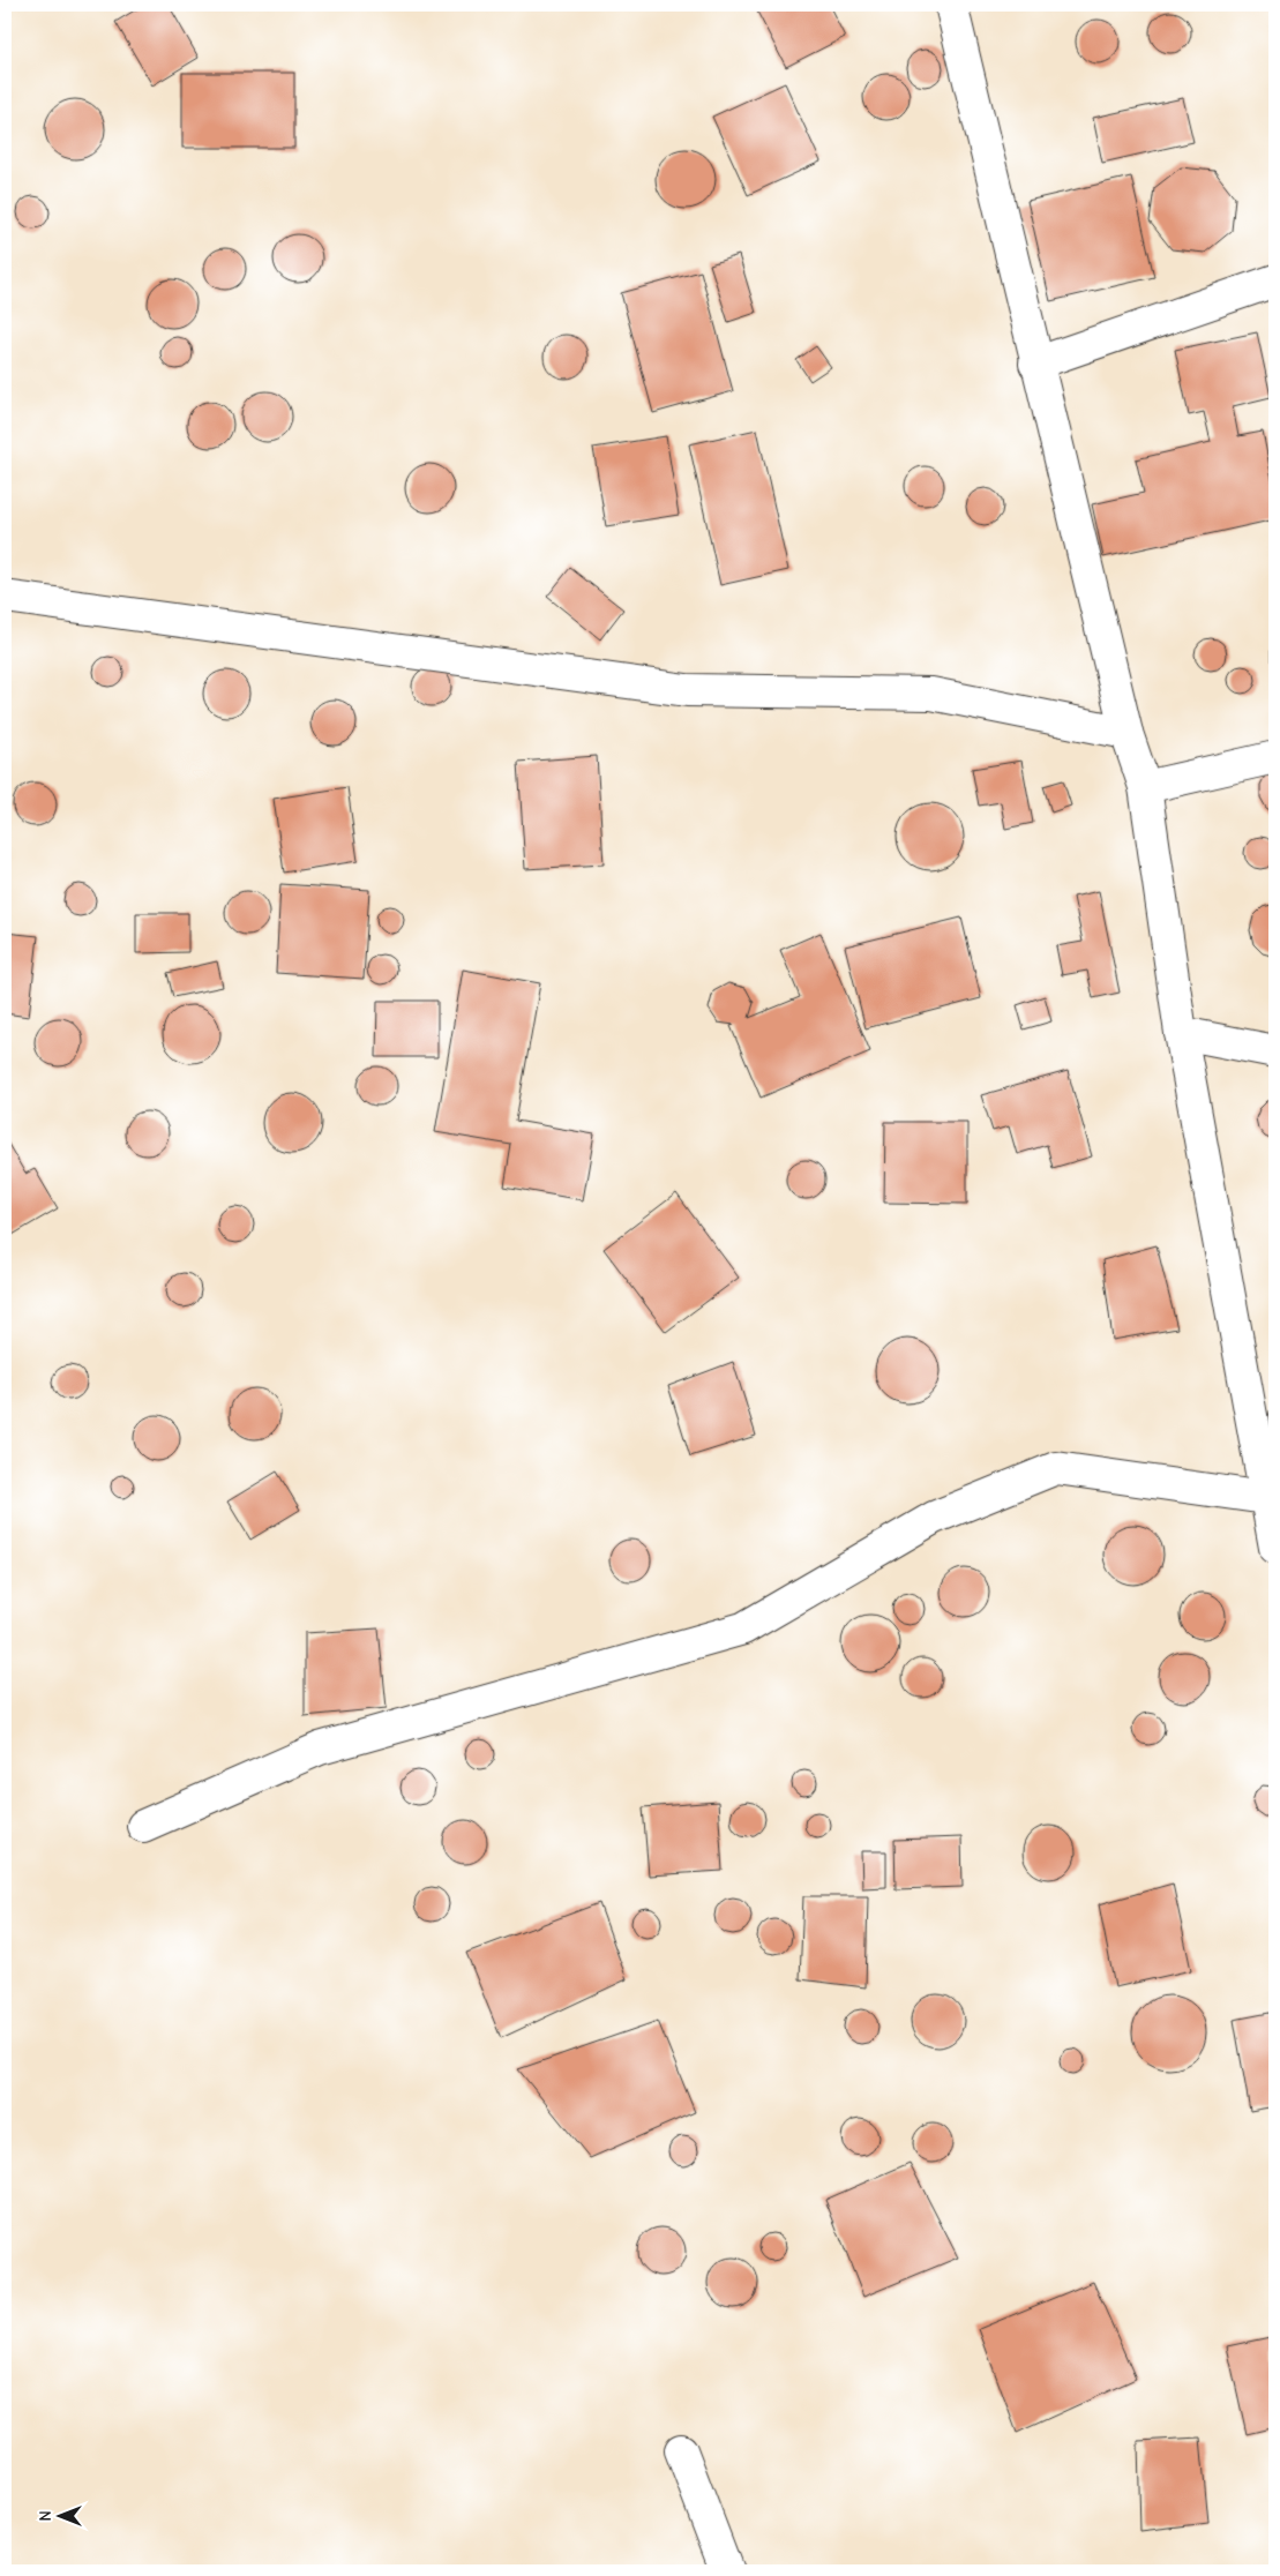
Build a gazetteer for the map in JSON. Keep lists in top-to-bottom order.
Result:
{
  "north": "left"
}
